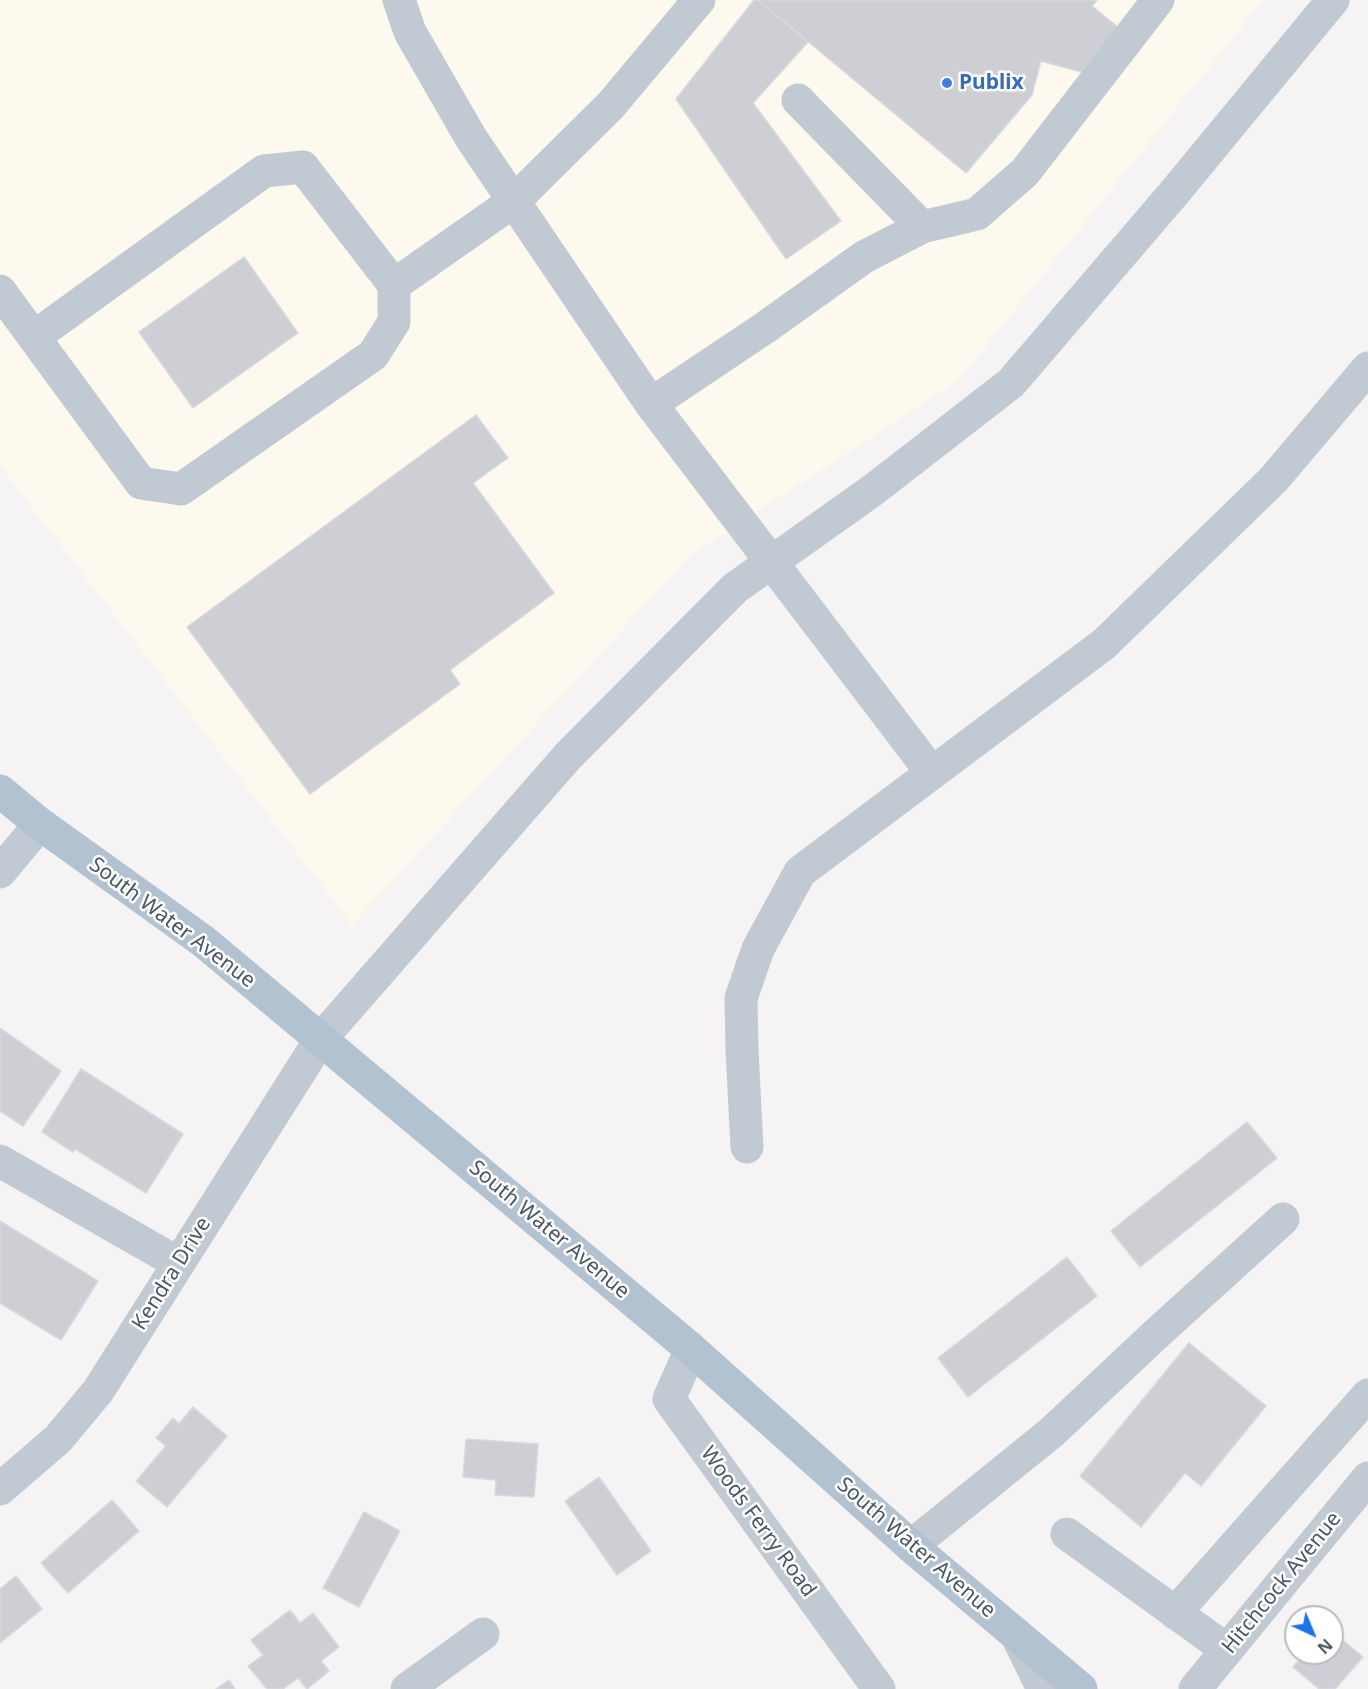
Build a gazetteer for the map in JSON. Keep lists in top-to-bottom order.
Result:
{
  "streets": {
    "main road": ["South Water Avenue"],
    "street": ["Kendra Drive", "Woods Ferry Road", "Hitchcock Avenue"]
  },
  "crossings": [
    ["South Water Avenue", "Kendra Drive"],
    ["South Water Avenue", "Woods Ferry Road"]
  ],
  "places": ["Publix"],
  "north": "bottom right"
}
